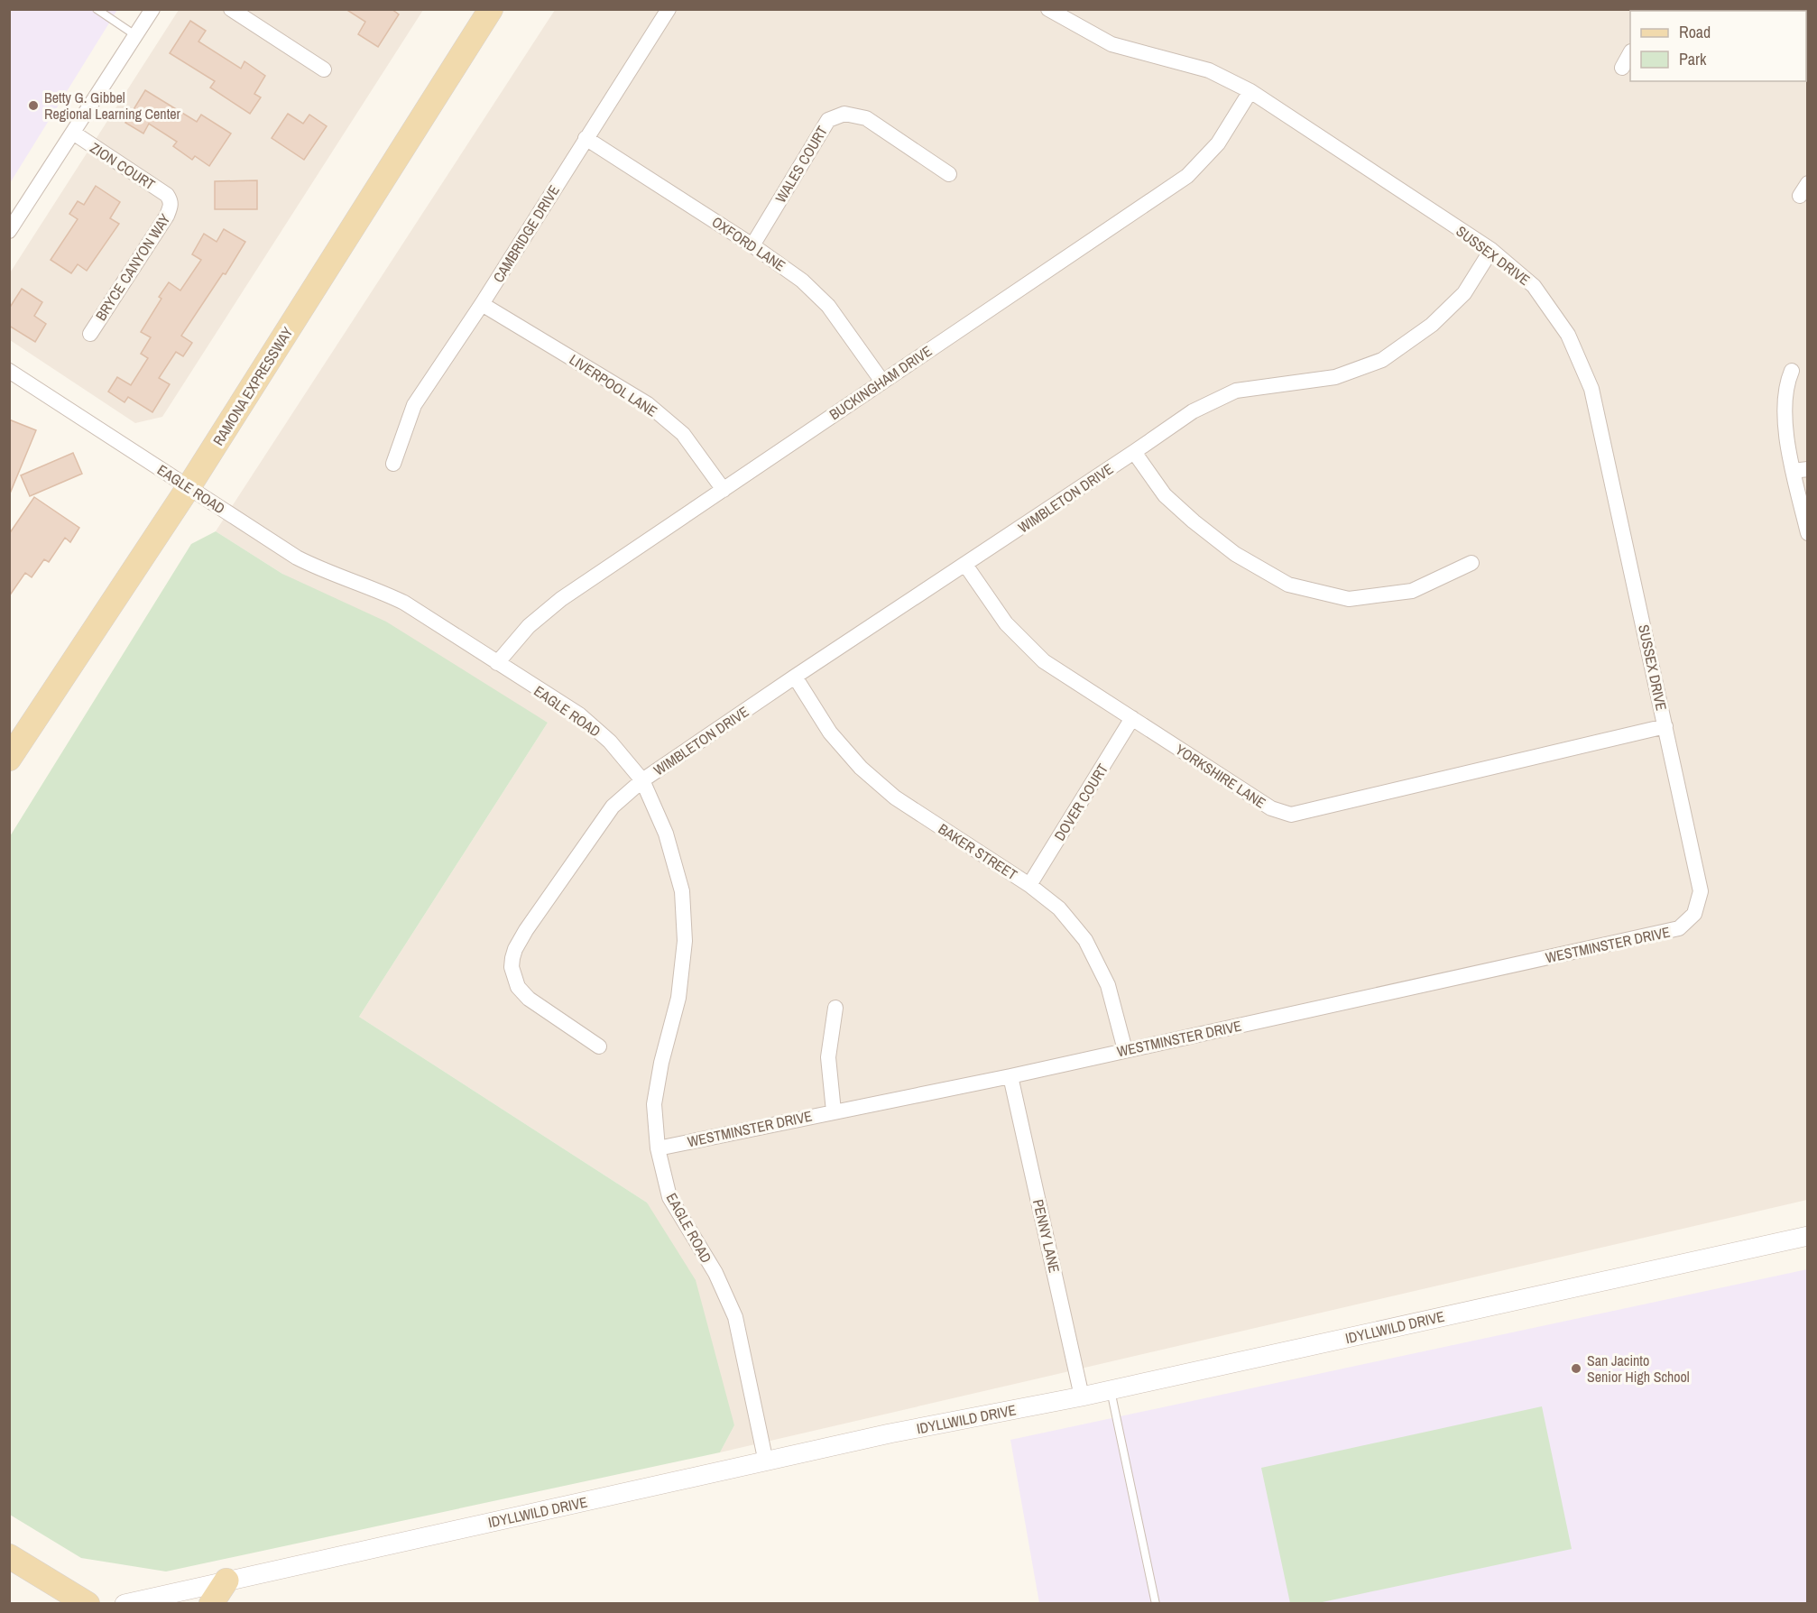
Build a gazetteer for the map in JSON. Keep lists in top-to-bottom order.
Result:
{
  "streets": {
    "main road": ["RAMONA EXPRESSWAY"],
    "street": [
      "WALES COURT",
      "ZION COURT",
      "CAMBRIDGE DRIVE",
      "OXFORD LANE",
      "SUSSEX DRIVE",
      "BRYCE CANYON WAY",
      "BUCKINGHAM DRIVE",
      "LIVERPOOL LANE",
      "EAGLE ROAD",
      "WIMBLETON DRIVE",
      "YORKSHIRE LANE",
      "DOVER COURT",
      "BAKER STREET",
      "WESTMINSTER DRIVE",
      "PENNY LANE",
      "IDYLLWILD DRIVE"
    ]
  },
  "crossings": [
    ["WALES COURT", "OXFORD LANE"],
    ["ZION COURT", "BRYCE CANYON WAY"],
    ["CAMBRIDGE DRIVE", "OXFORD LANE"],
    ["CAMBRIDGE DRIVE", "LIVERPOOL LANE"],
    ["OXFORD LANE", "BUCKINGHAM DRIVE"],
    ["SUSSEX DRIVE", "BUCKINGHAM DRIVE"],
    ["SUSSEX DRIVE", "WIMBLETON DRIVE"],
    ["SUSSEX DRIVE", "YORKSHIRE LANE"],
    ["SUSSEX DRIVE", "WESTMINSTER DRIVE"],
    ["BUCKINGHAM DRIVE", "LIVERPOOL LANE"],
    ["BUCKINGHAM DRIVE", "EAGLE ROAD"],
    ["RAMONA EXPRESSWAY", "EAGLE ROAD"],
    ["EAGLE ROAD", "WIMBLETON DRIVE"],
    ["EAGLE ROAD", "WESTMINSTER DRIVE"],
    ["EAGLE ROAD", "IDYLLWILD DRIVE"],
    ["WIMBLETON DRIVE", "YORKSHIRE LANE"],
    ["WIMBLETON DRIVE", "BAKER STREET"],
    ["YORKSHIRE LANE", "DOVER COURT"],
    ["DOVER COURT", "BAKER STREET"],
    ["BAKER STREET", "WESTMINSTER DRIVE"],
    ["WESTMINSTER DRIVE", "PENNY LANE"],
    ["PENNY LANE", "IDYLLWILD DRIVE"]
  ],
  "places": ["Betty G. Gibbel Regional Learning Center", "San Jacinto Senior High School"],
  "legend": ["Road", "Park"]
}
